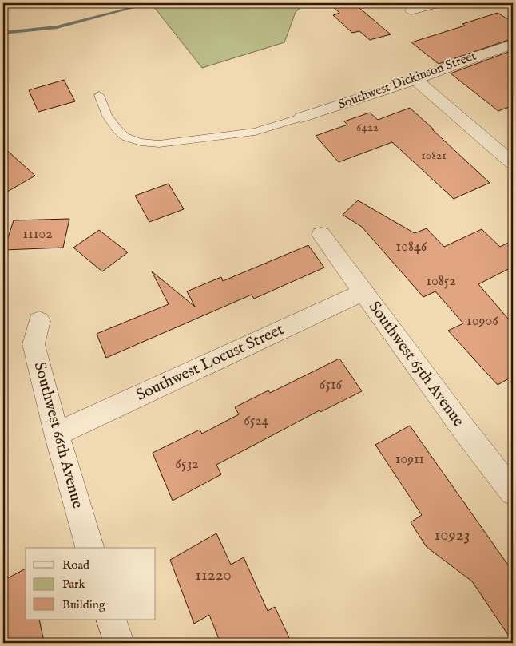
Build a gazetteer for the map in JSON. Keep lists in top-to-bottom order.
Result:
{
  "streets": {
    "street": [
      "Southwest Dickinson Street",
      "Southwest Locust Street",
      "Southwest 65th Avenue",
      "Southwest 66th Avenue"
    ]
  },
  "crossings": [
    ["Southwest Locust Street", "Southwest 65th Avenue"],
    ["Southwest Locust Street", "Southwest 66th Avenue"]
  ],
  "house_numbers": [
    "6422",
    "10821",
    "11102",
    "10846",
    "10852",
    "10906",
    "6516",
    "6524",
    "10911",
    "6532",
    "10923",
    "11220"
  ],
  "legend": ["Road", "Park", "Building"]
}
